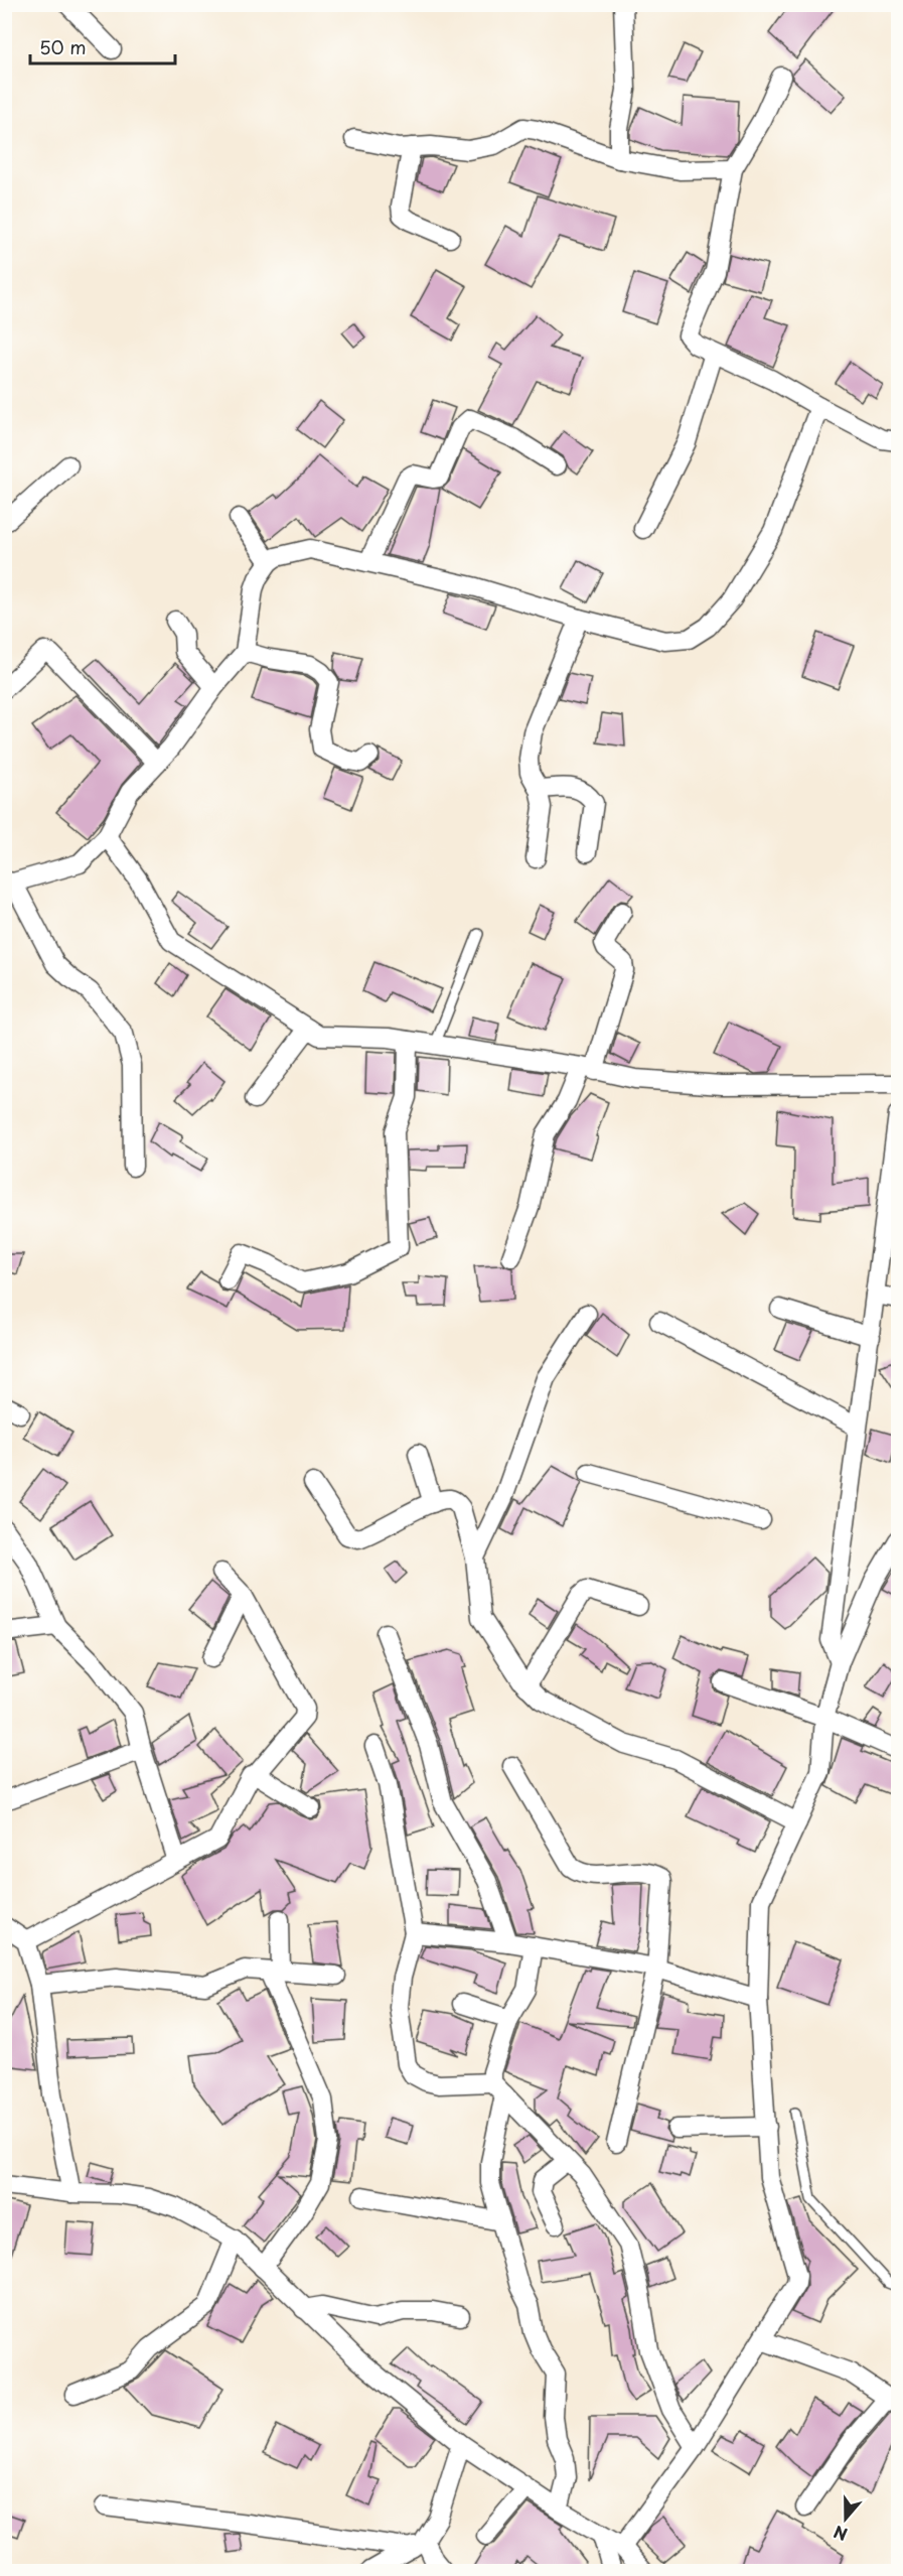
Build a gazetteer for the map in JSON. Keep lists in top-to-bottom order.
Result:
{
  "scale_bar": "50 m",
  "north": "bottom"
}
